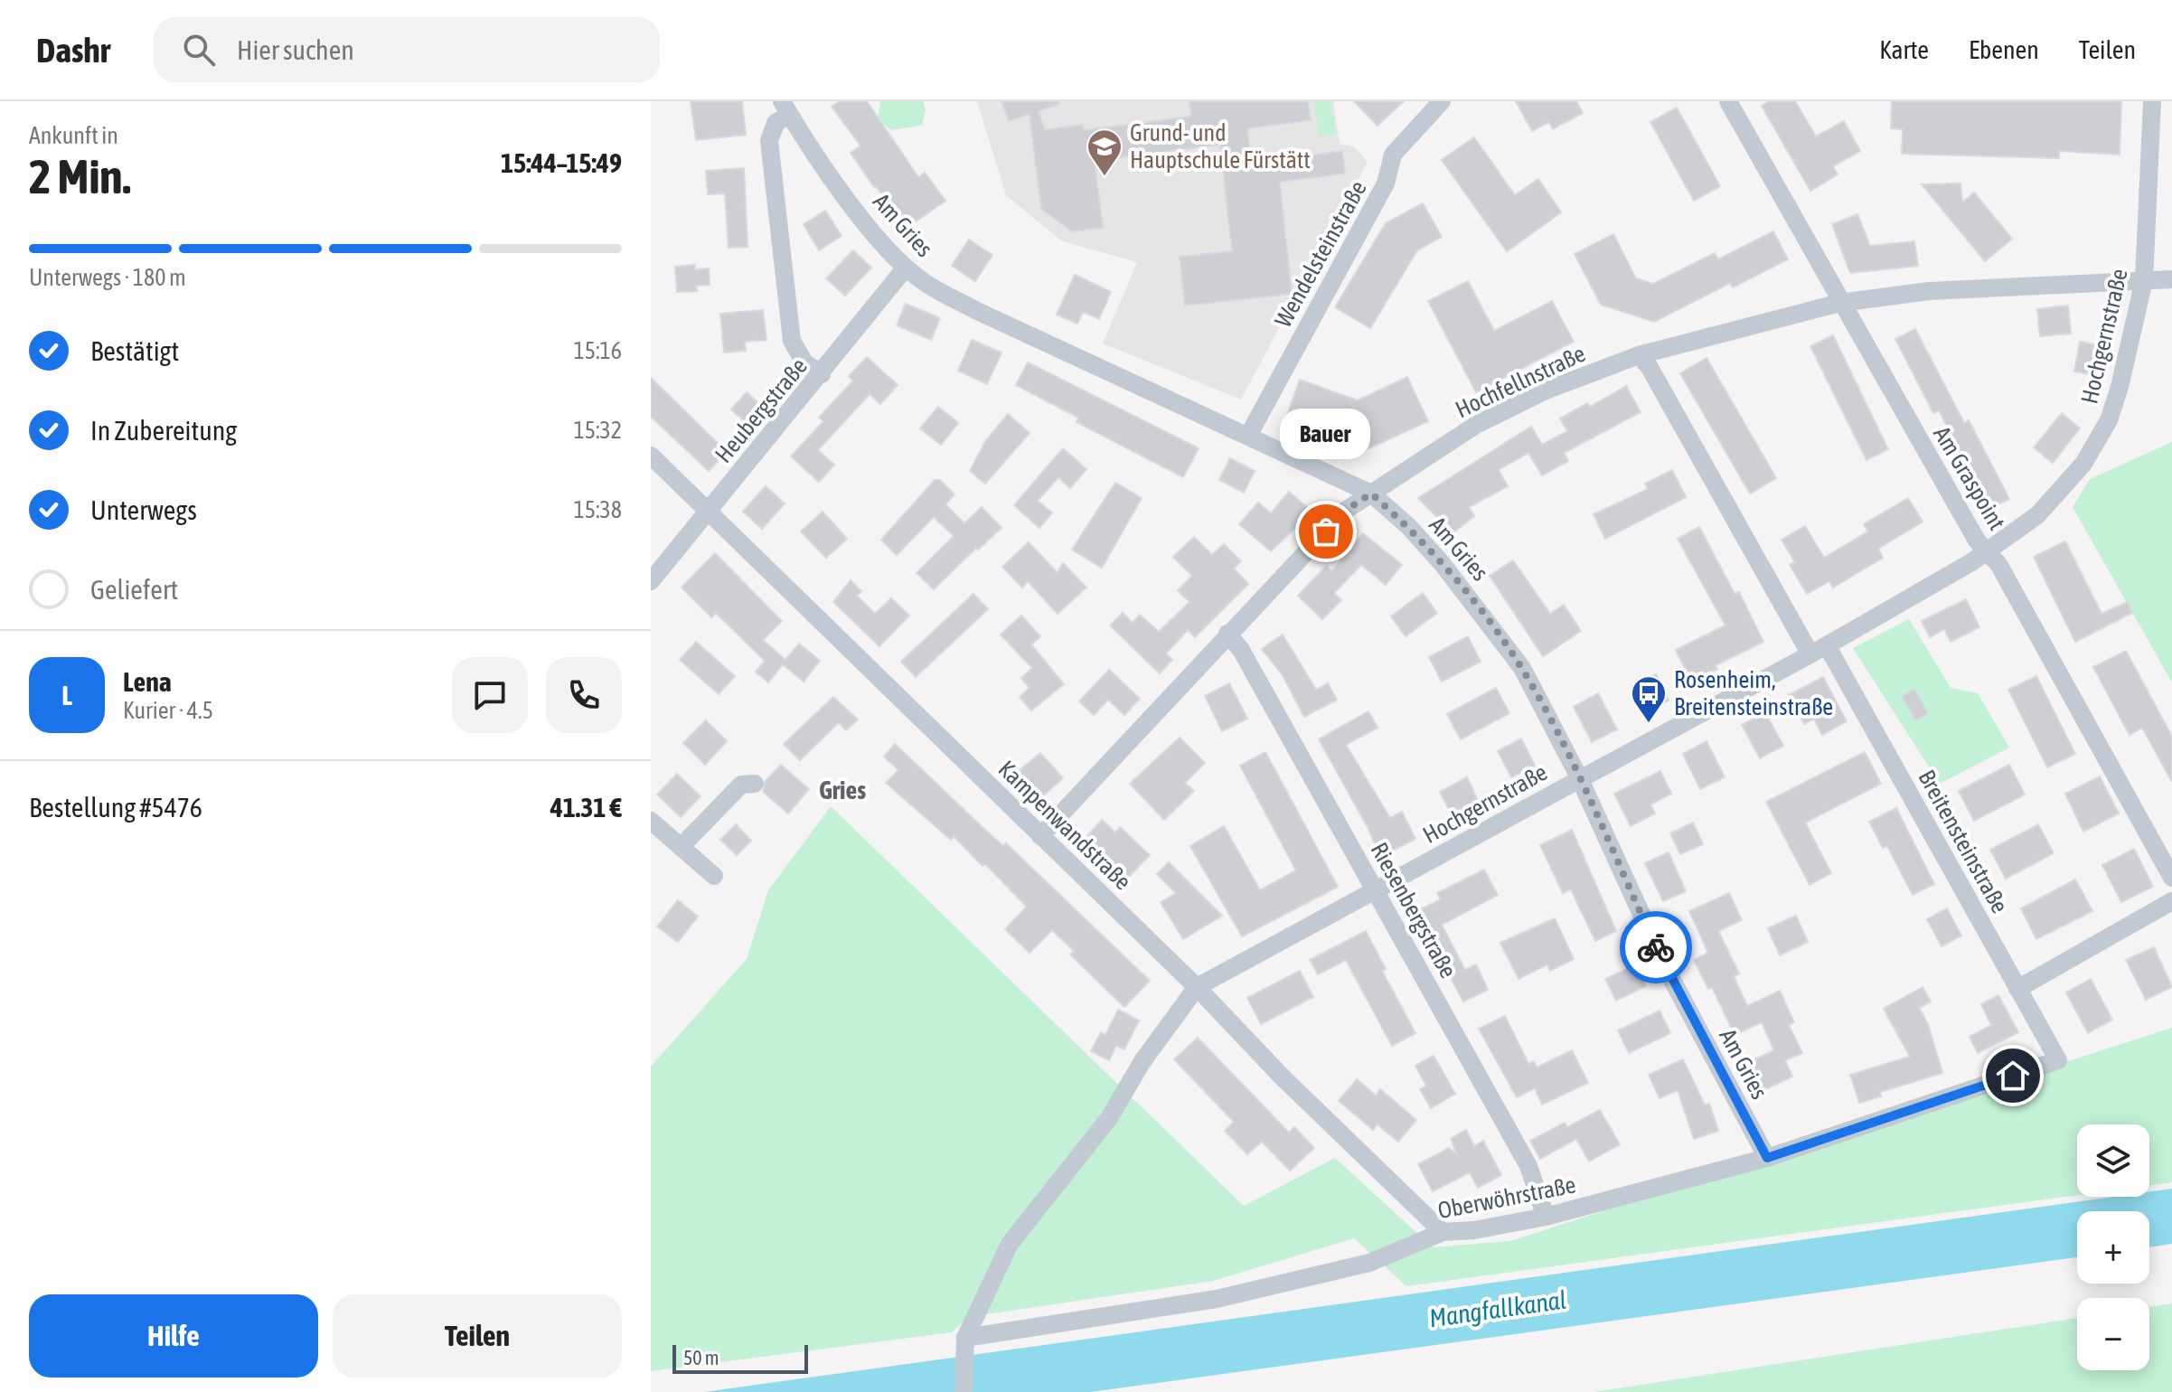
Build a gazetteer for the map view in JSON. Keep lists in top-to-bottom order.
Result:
{
  "streets": {
    "street": [
      "Am Gries",
      "Wendelsteinstraße",
      "Hochgernstraße",
      "Hochfellnstraße",
      "Heubergstraße",
      "Am Graspoint",
      "Kampenwandstraße",
      "Breitensteinstraße",
      "Riesenbergstraße",
      "Oberwöhrstraße"
    ]
  },
  "crossings": [
    ["Am Gries", "Wendelsteinstraße"],
    ["Am Gries", "Hochgernstraße"],
    ["Am Gries", "Hochfellnstraße"],
    ["Am Gries", "Heubergstraße"],
    ["Am Gries", "Oberwöhrstraße"],
    ["Hochgernstraße", "Hochfellnstraße"],
    ["Hochgernstraße", "Am Graspoint"],
    ["Hochgernstraße", "Kampenwandstraße"],
    ["Hochgernstraße", "Breitensteinstraße"],
    ["Hochgernstraße", "Riesenbergstraße"],
    ["Hochgernstraße", "Oberwöhrstraße"],
    ["Hochfellnstraße", "Am Graspoint"],
    ["Hochfellnstraße", "Kampenwandstraße"],
    ["Hochfellnstraße", "Riesenbergstraße"],
    ["Heubergstraße", "Kampenwandstraße"],
    ["Kampenwandstraße", "Oberwöhrstraße"],
    ["Breitensteinstraße", "Oberwöhrstraße"],
    ["Riesenbergstraße", "Oberwöhrstraße"]
  ],
  "districts": ["Gries"],
  "water": ["Mangfallkanal"],
  "places": {
    "school or university": ["Grund- und Hauptschule Fürstätt"],
    "other": ["Bauer"],
    "bus stop": ["Rosenheim, Breitensteinstraße"]
  },
  "scale_bar": "50 m",
  "page": {
    "header": "Dashr",
    "search": "Hier suchen",
    "nav": ["Karte", "Ebenen", "Teilen"],
    "heading": ["2 Min.", "Ankunft in", "15:44–15:49"],
    "panel": [
      "Lena",
      "Kurier · 4.5",
      "Bestellung #5476",
      "41.31 €"
    ],
    "bar": "Unterwegs · 180 m",
    "list": [
      ["Bestätigt", "15:16"],
      ["In Zubereitung", "15:32"],
      ["Unterwegs", "15:38"],
      "Geliefert"
    ],
    "bubble": "Bauer",
    "round": "L",
    "map_buttons": ["+", "−"],
    "buttons": ["Hilfe", "Teilen"],
    "scale": "50 m"
  }
}
